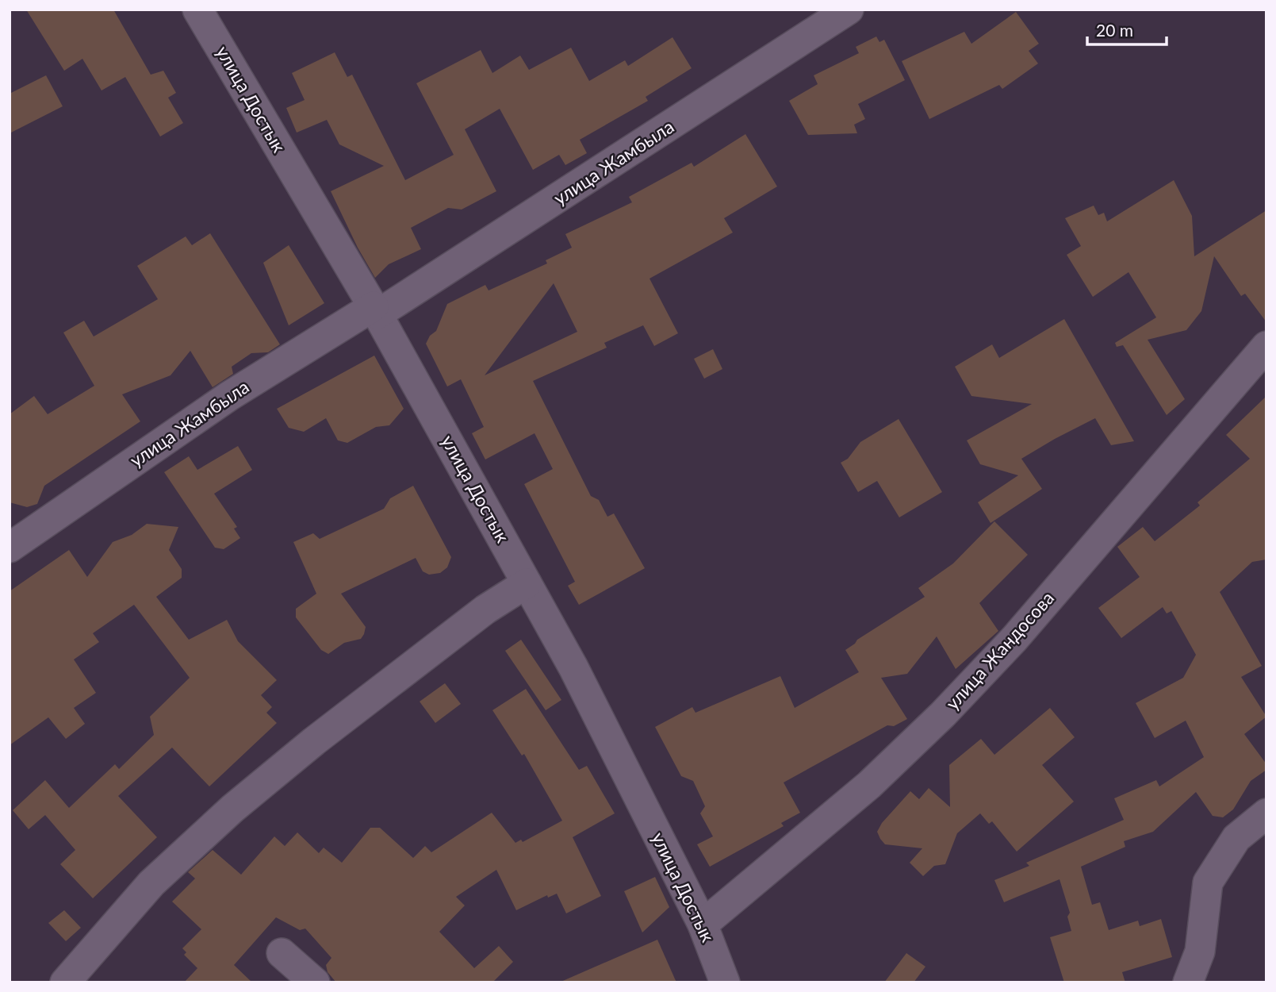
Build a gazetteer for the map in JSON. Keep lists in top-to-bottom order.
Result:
{
  "streets": {
    "street": ["улица Достык", "улица Жамбыла", "улица Жандосова"]
  },
  "crossings": [
    ["улица Достык", "улица Жамбыла"],
    ["улица Достык", "улица Жандосова"]
  ],
  "scale_bar": "20 m"
}
